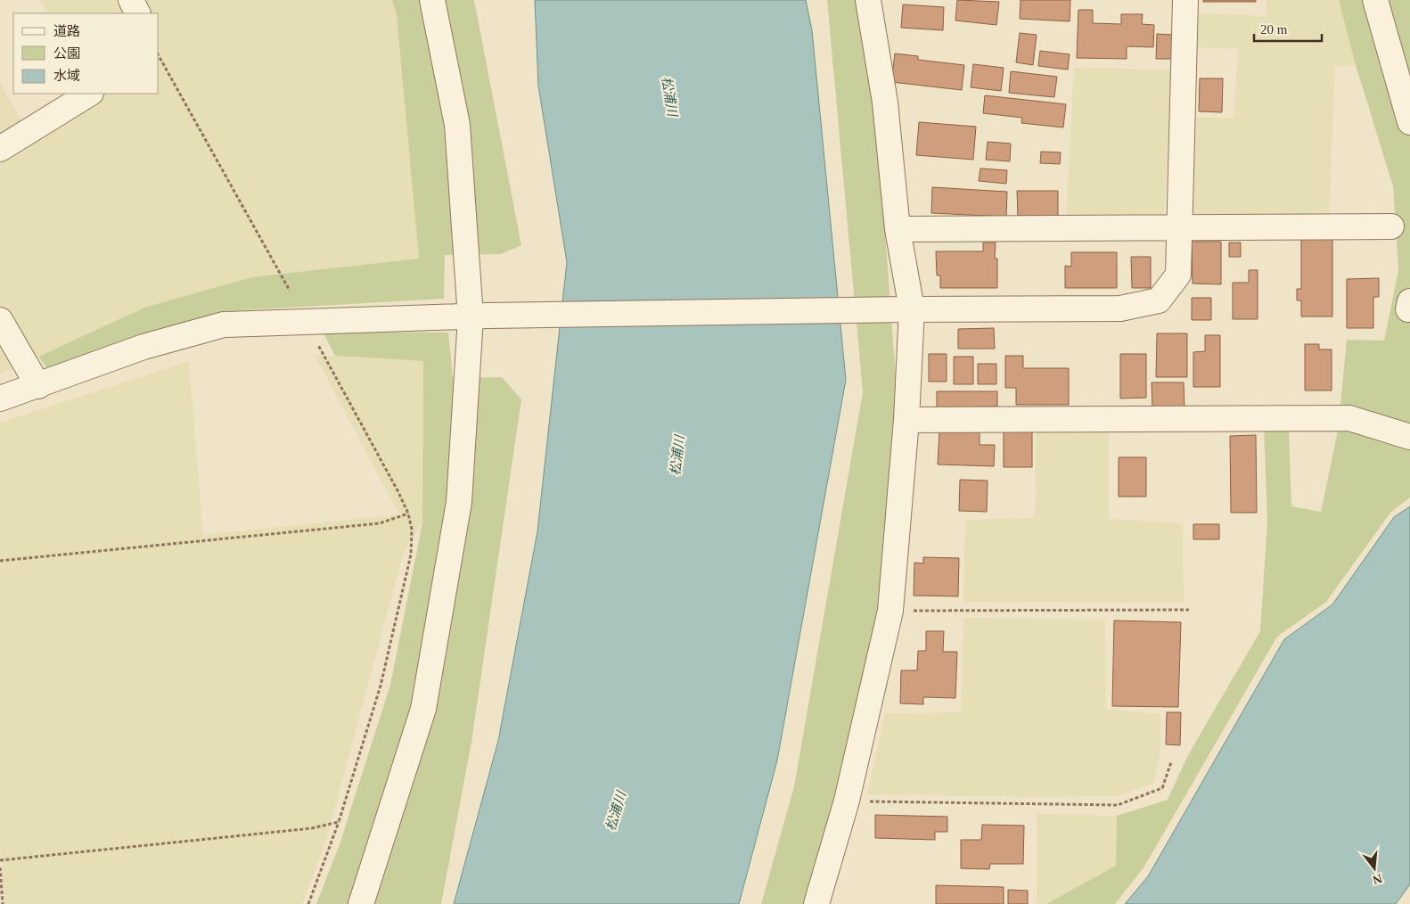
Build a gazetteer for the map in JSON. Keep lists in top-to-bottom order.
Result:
{
  "water": ["松浦川"],
  "legend": ["道路", "公園", "水域"],
  "scale_bar": "20 m",
  "north": "bottom"
}
